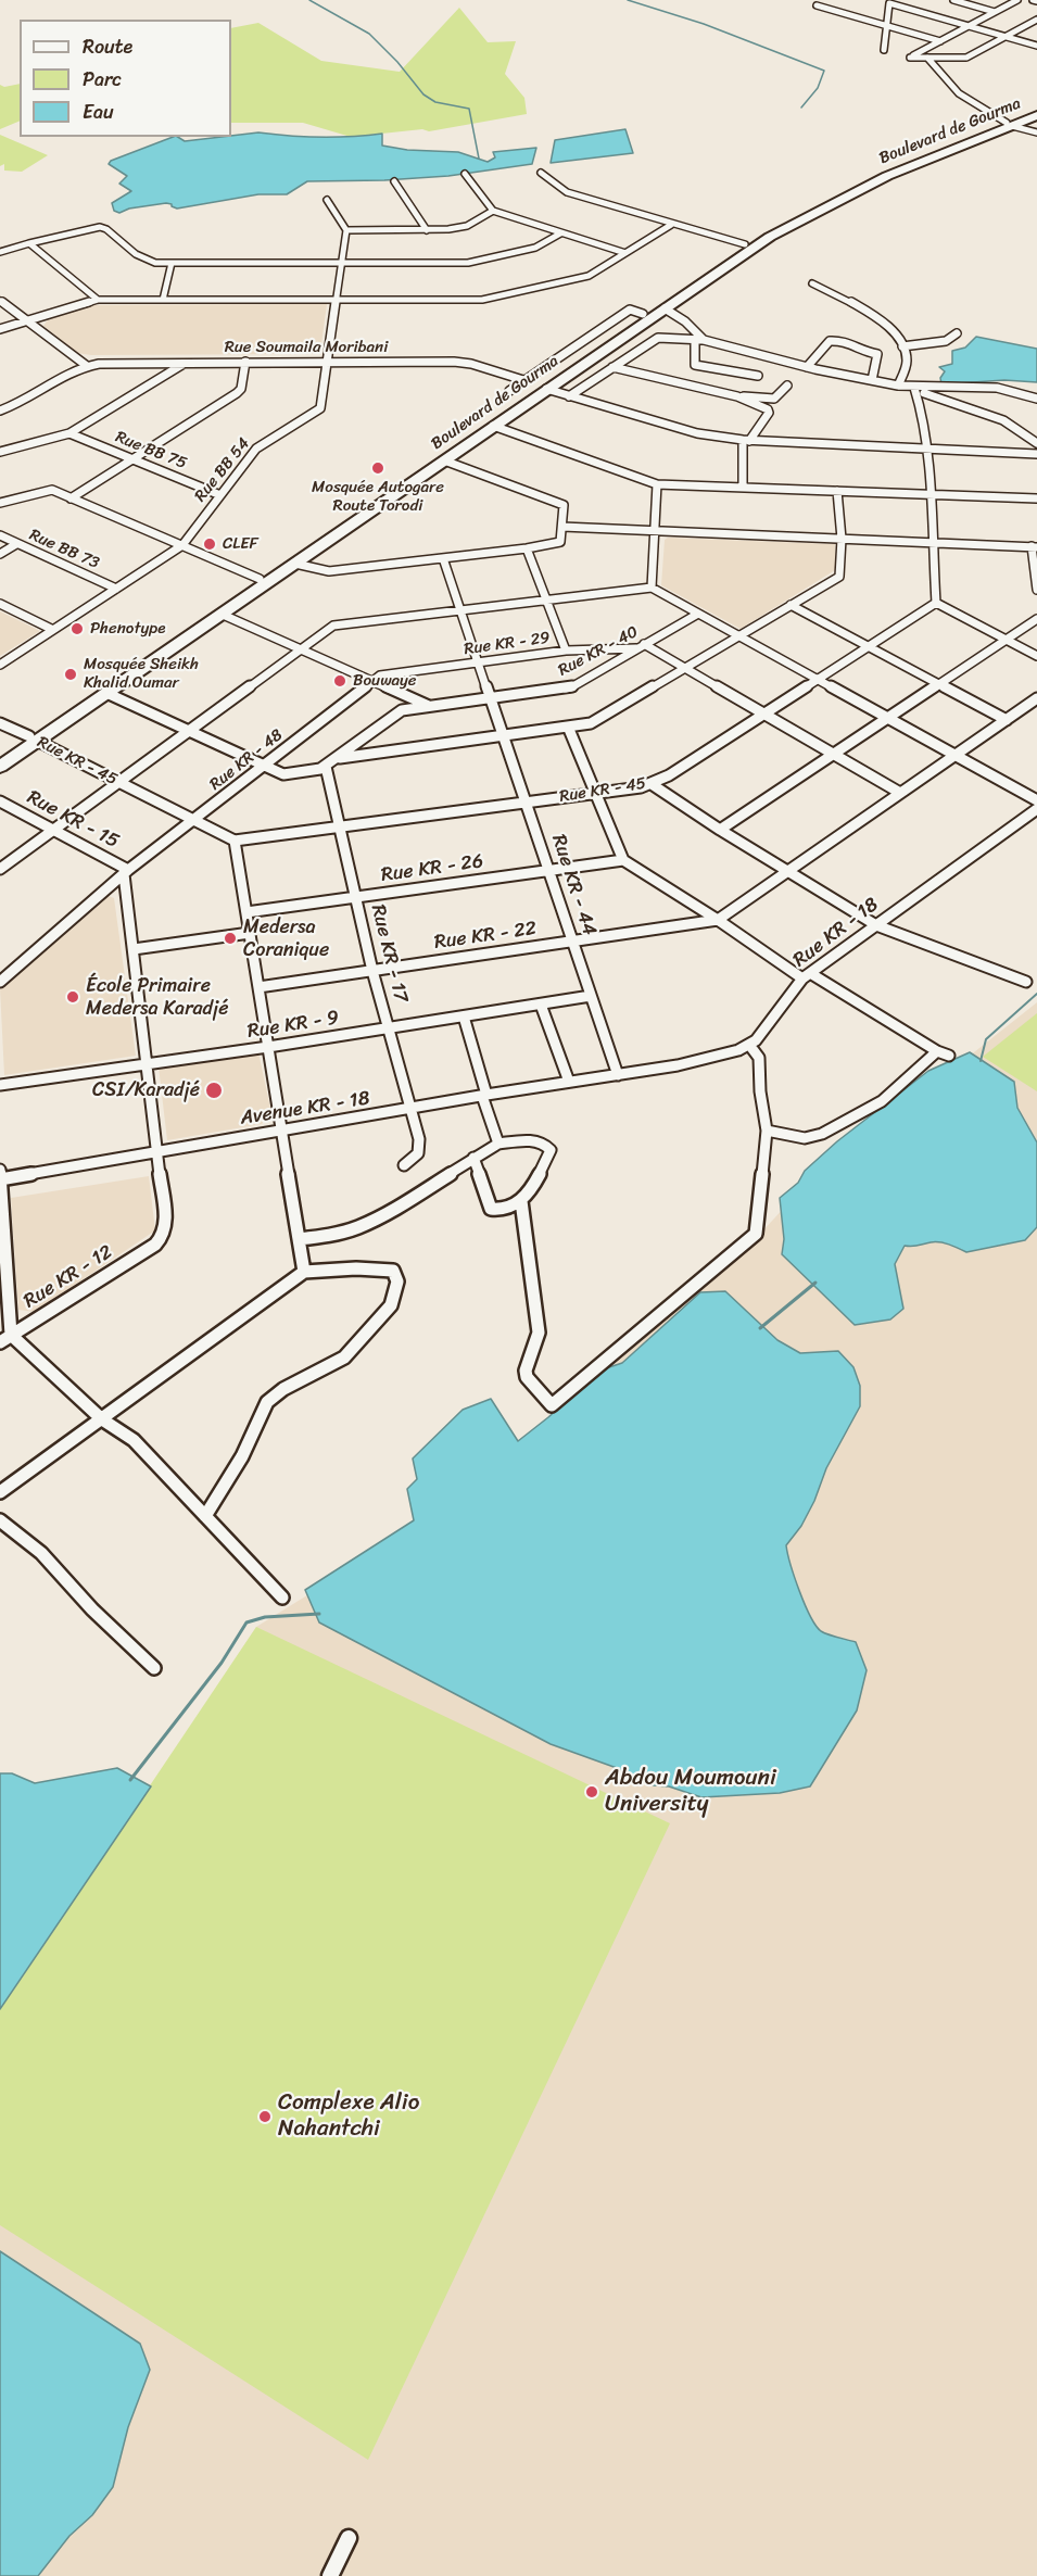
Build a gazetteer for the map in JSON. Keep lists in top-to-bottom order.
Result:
{
  "streets": {
    "highway": ["Boulevard de Gourma"],
    "street": [
      "Rue Soumaila Moribani",
      "Rue BB 75",
      "Rue BB 54",
      "Rue BB 73",
      "Rue KR - 29",
      "Rue KR - 40",
      "Rue KR - 48",
      "Rue KR - 45",
      "Rue KR - 15",
      "Rue KR - 26",
      "Rue KR - 44",
      "Rue KR - 18",
      "Rue KR - 22",
      "Rue KR - 17",
      "Rue KR - 9",
      "Avenue KR - 18",
      "Rue KR - 12"
    ]
  },
  "crossings": [
    ["Boulevard de Gourma", "Rue KR - 45"],
    ["Rue Soumaila Moribani", "Rue BB 54"],
    ["Rue BB 75", "Rue BB 54"],
    ["Rue BB 54", "Rue BB 73"],
    ["Rue KR - 29", "Rue KR - 40"],
    ["Rue KR - 29", "Rue KR - 48"],
    ["Rue KR - 29", "Rue KR - 44"],
    ["Rue KR - 40", "Rue KR - 44"],
    ["Rue KR - 40", "Rue KR - 17"],
    ["Rue KR - 48", "Rue KR - 45"],
    ["Rue KR - 48", "Rue KR - 15"],
    ["Rue KR - 45", "Rue KR - 44"],
    ["Rue KR - 45", "Rue KR - 17"],
    ["Rue KR - 26", "Rue KR - 44"],
    ["Rue KR - 26", "Rue KR - 17"],
    ["Rue KR - 44", "Rue KR - 18"],
    ["Rue KR - 44", "Rue KR - 22"],
    ["Rue KR - 44", "Rue KR - 9"],
    ["Rue KR - 44", "Avenue KR - 18"],
    ["Rue KR - 18", "Avenue KR - 18"],
    ["Rue KR - 22", "Rue KR - 17"],
    ["Rue KR - 17", "Rue KR - 9"],
    ["Rue KR - 17", "Avenue KR - 18"],
    ["Avenue KR - 18", "Rue KR - 12"]
  ],
  "places": [
    "Mosquée Autogare Route Torodi",
    "CLEF",
    "Phenotype",
    "Mosquée Sheikh Khalid Oumar",
    "Bouwaye",
    "Medersa Coranique",
    "École Primaire Medersa Karadjé",
    "CSI/Karadjé",
    "Abdou Moumouni University",
    "Complexe Alio Nahantchi"
  ],
  "legend": ["Route", "Parc", "Eau"]
}
